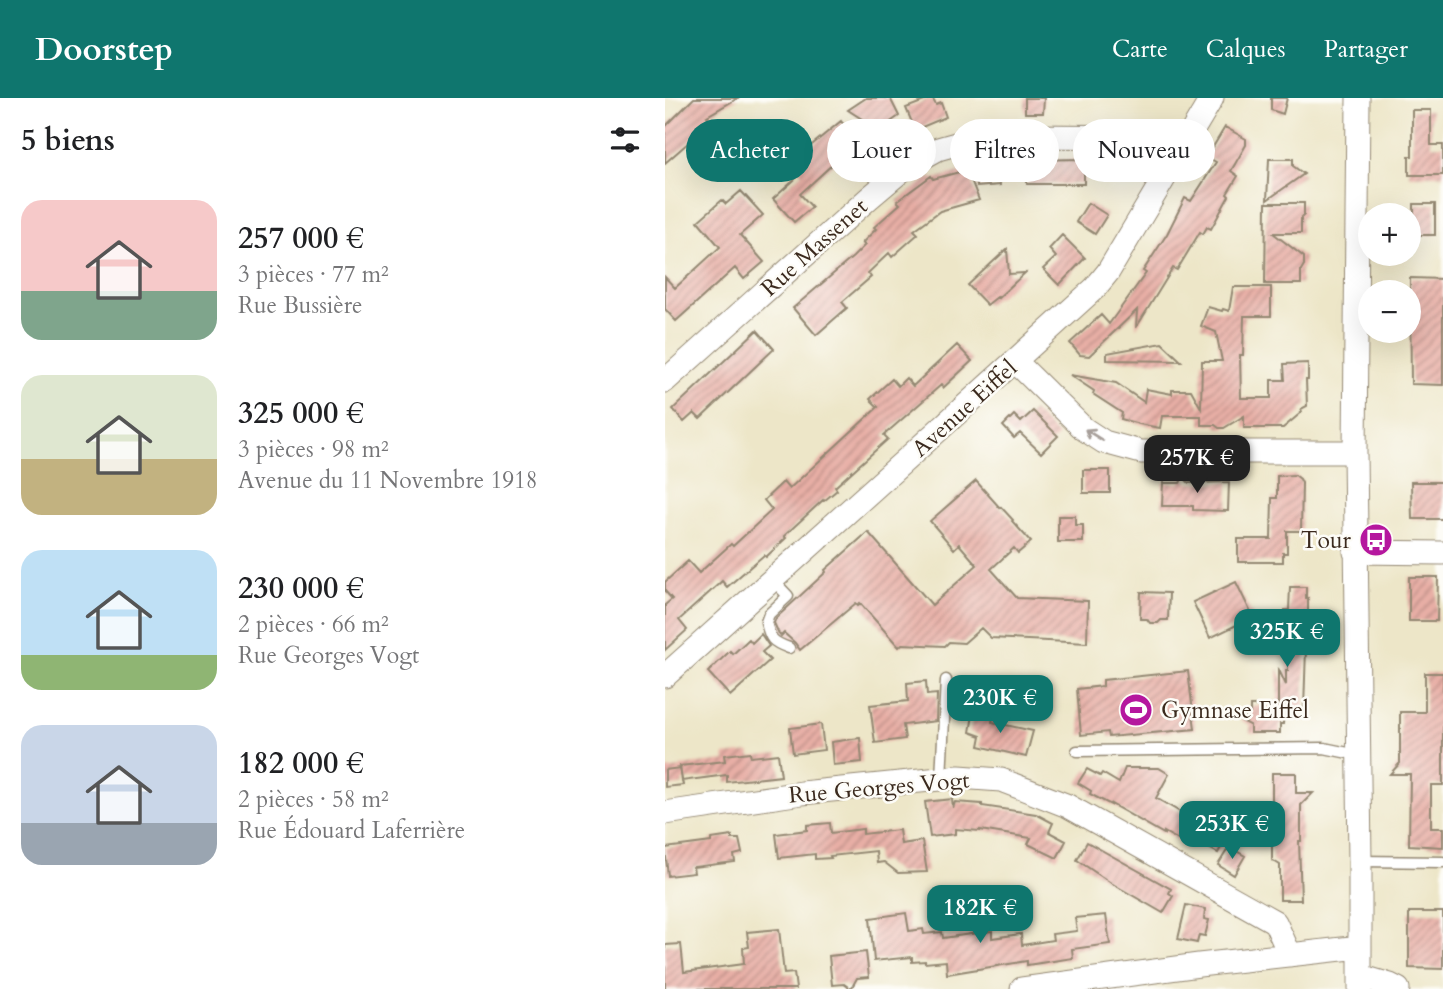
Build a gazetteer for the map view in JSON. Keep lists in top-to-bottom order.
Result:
{
  "streets": {
    "street": ["Rue Massenet", "Avenue Eiffel", "Rue Georges Vogt"]
  },
  "places": {
    "bus stop": ["Tour"],
    "sports": ["Gymnase Eiffel"]
  },
  "page": {
    "header": "Doorstep",
    "nav": ["Carte", "Calques", "Partager"],
    "heading": "5 biens",
    "chip": [
      "Acheter",
      "Louer",
      "Filtres",
      "Nouveau"
    ],
    "list": [
      {
        "name": "257 000 €",
        "note": "3 pièces · 77 m² · Rue Bussière"
      },
      {
        "name": "325 000 €",
        "note": "3 pièces · 98 m² · Avenue du 11 Novembre 1918"
      },
      {
        "name": "230 000 €",
        "note": "2 pièces · 66 m² · Rue Georges Vogt"
      },
      {
        "name": "182 000 €",
        "note": "2 pièces · 58 m² · Rue Édouard Laferrière"
      }
    ],
    "map_buttons": ["+", "−"],
    "price": [
      "257K €",
      "325K €",
      "230K €",
      "253K €",
      "182K €"
    ]
  }
}
